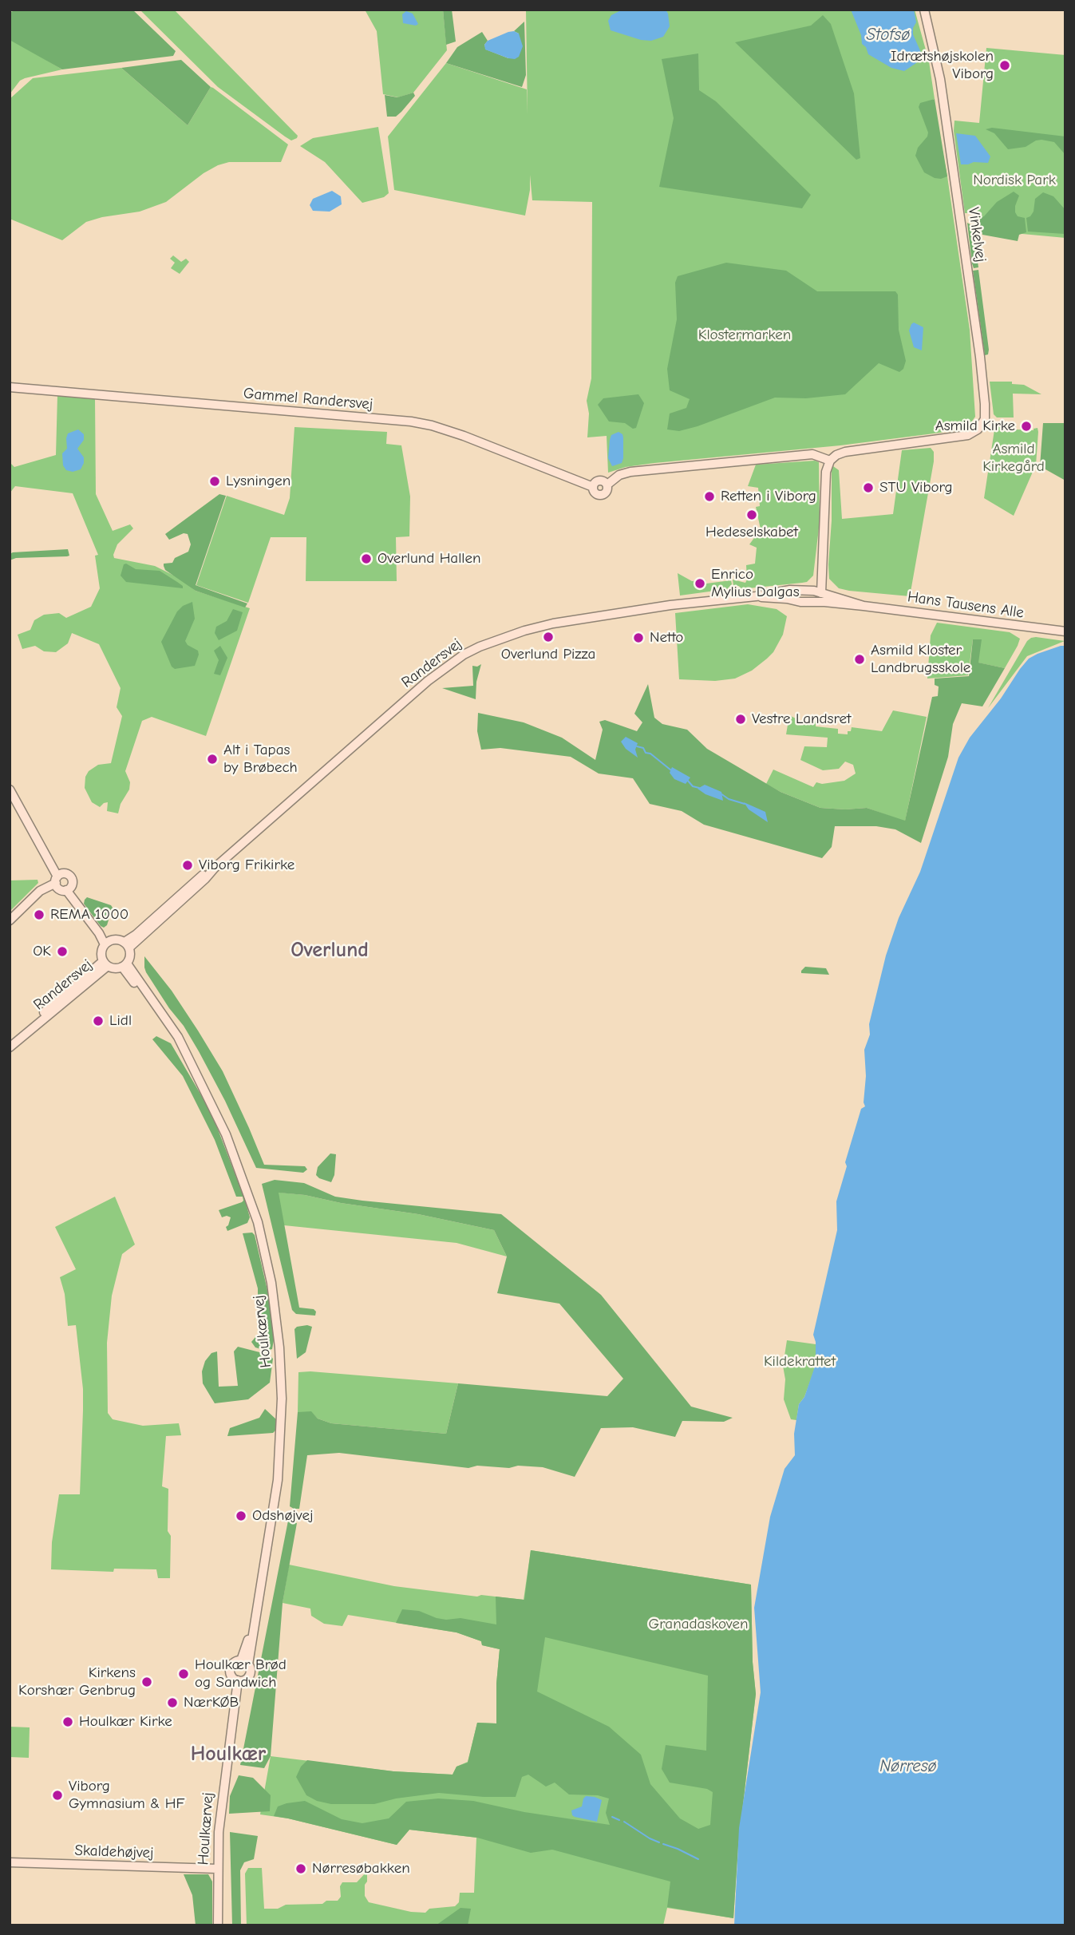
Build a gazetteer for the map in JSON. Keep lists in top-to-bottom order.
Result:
{
  "streets": {
    "street": [
      "Vinkelvej",
      "Gammel Randersvej",
      "Hans Tausens Alle",
      "Randersvej",
      "Houlkærvej",
      "Skaldehøjvej"
    ]
  },
  "crossings": [
    ["Vinkelvej", "Gammel Randersvej"],
    ["Hans Tausens Alle", "Randersvej"],
    ["Randersvej", "Houlkærvej"],
    ["Houlkærvej", "Skaldehøjvej"]
  ],
  "districts": ["Overlund", "Houlkær"],
  "water": ["Stofsø", "Nørresø"],
  "parks": [
    "Nordisk Park",
    "Klostermarken",
    "Asmild Kirkegård",
    "Kildekrattet",
    "Granadaskoven"
  ],
  "places": [
    "Idrætshøjskolen Viborg",
    "Asmild Kirke",
    "Lysningen",
    "STU Viborg",
    "Retten i Viborg",
    "Hedeselskabet",
    "Overlund Hallen",
    "Enrico Mylius Dalgas",
    "Overlund Pizza",
    "Netto",
    "Asmild Kloster Landbrugsskole",
    "Vestre Landsret",
    "Alt i Tapas by Brøbech",
    "Viborg Frikirke",
    "REMA 1000",
    "OK",
    "Lidl",
    "Odshøjvej",
    "Houlkær Brød og Sandwich",
    "Kirkens Korshær Genbrug",
    "NærKØB",
    "Houlkær Kirke",
    "Viborg Gymnasium & HF",
    "Nørresøbakken"
  ]
}
